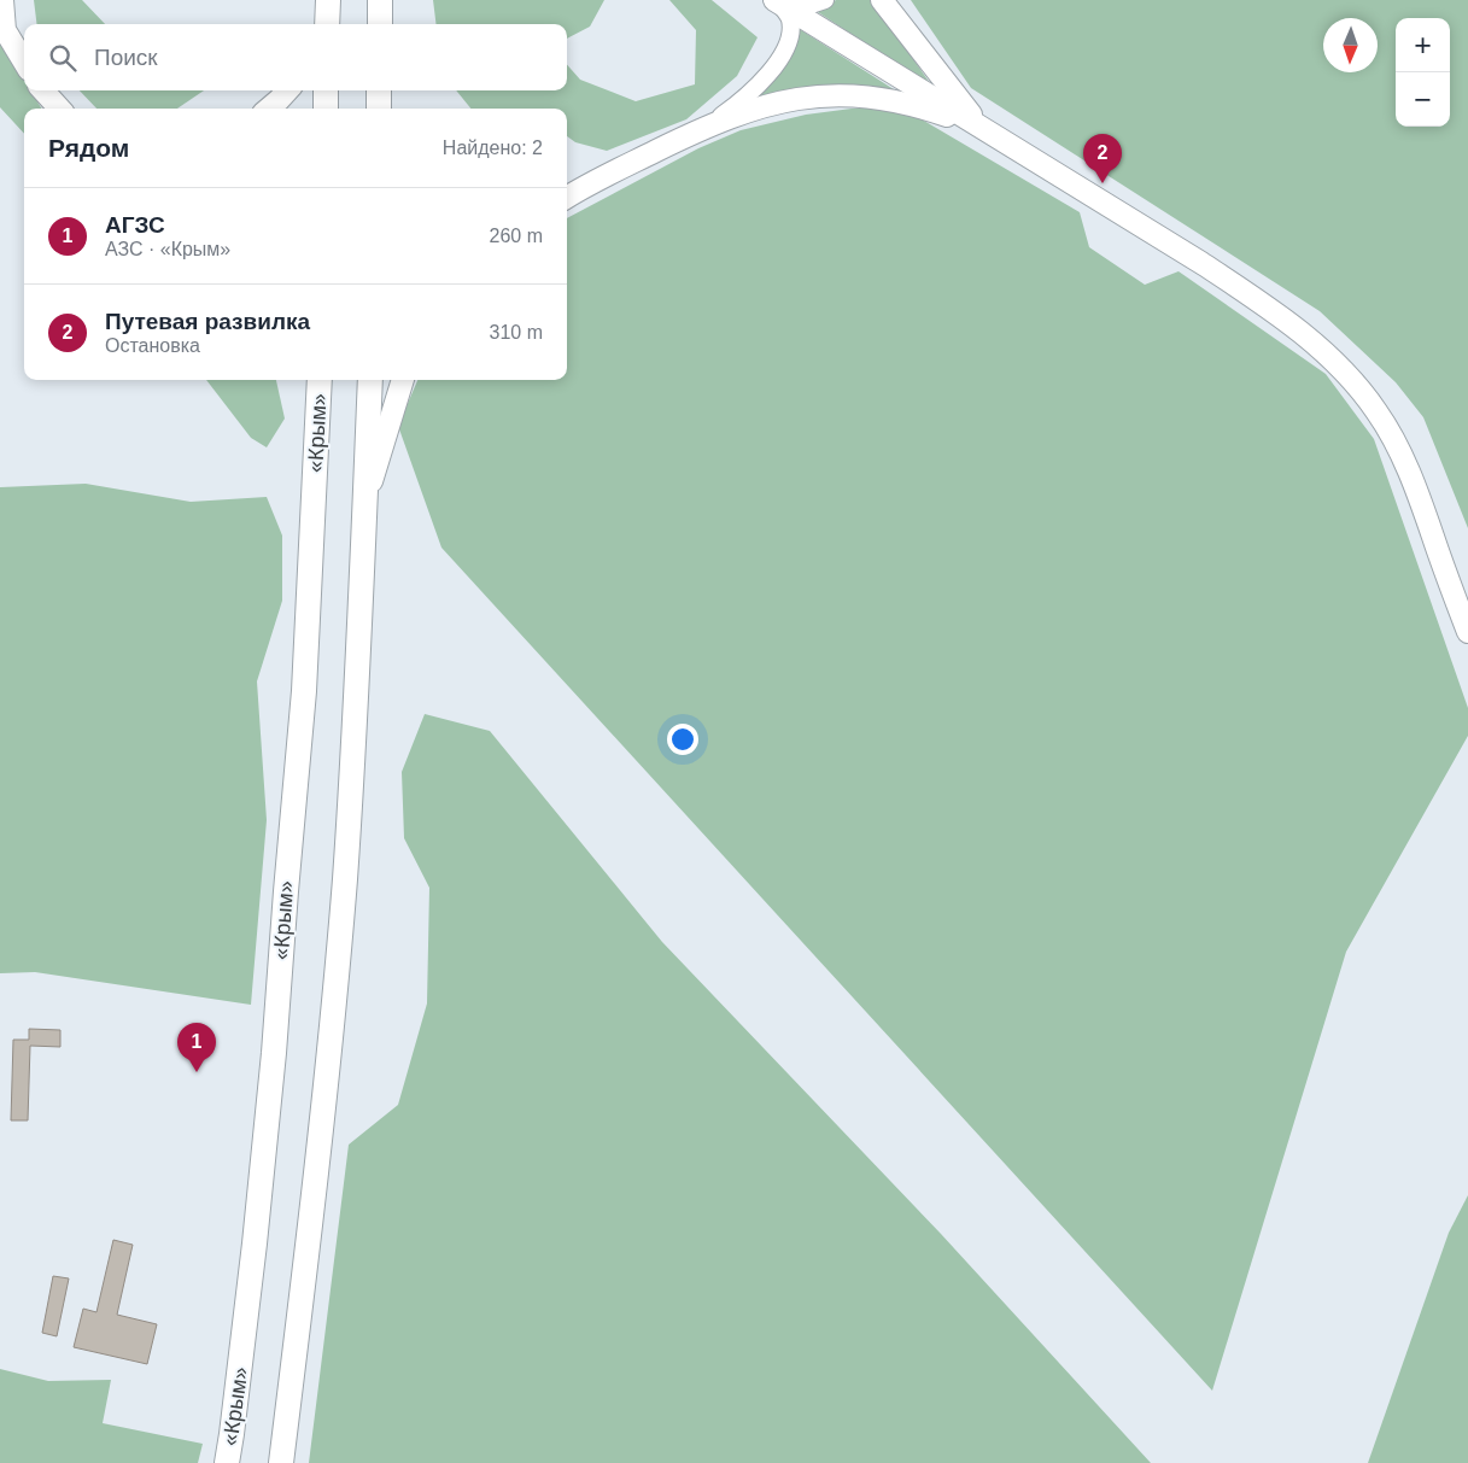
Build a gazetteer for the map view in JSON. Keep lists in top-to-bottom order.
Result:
{
  "streets": {
    "highway": ["«Крым»"]
  },
  "north": "bottom",
  "page": {
    "map_buttons": ["+", "−"],
    "search": "Поиск",
    "heading": ["Рядом", "Найдено: 2"],
    "pins": ["2", "1"],
    "list": [
      {
        "mark": "1",
        "name": "АГЗС",
        "note": "АЗС · «Крым»",
        "value": "260 m"
      },
      {
        "mark": "2",
        "name": "Путевая развилка",
        "note": "Остановка",
        "value": "310 m"
      }
    ]
  }
}
